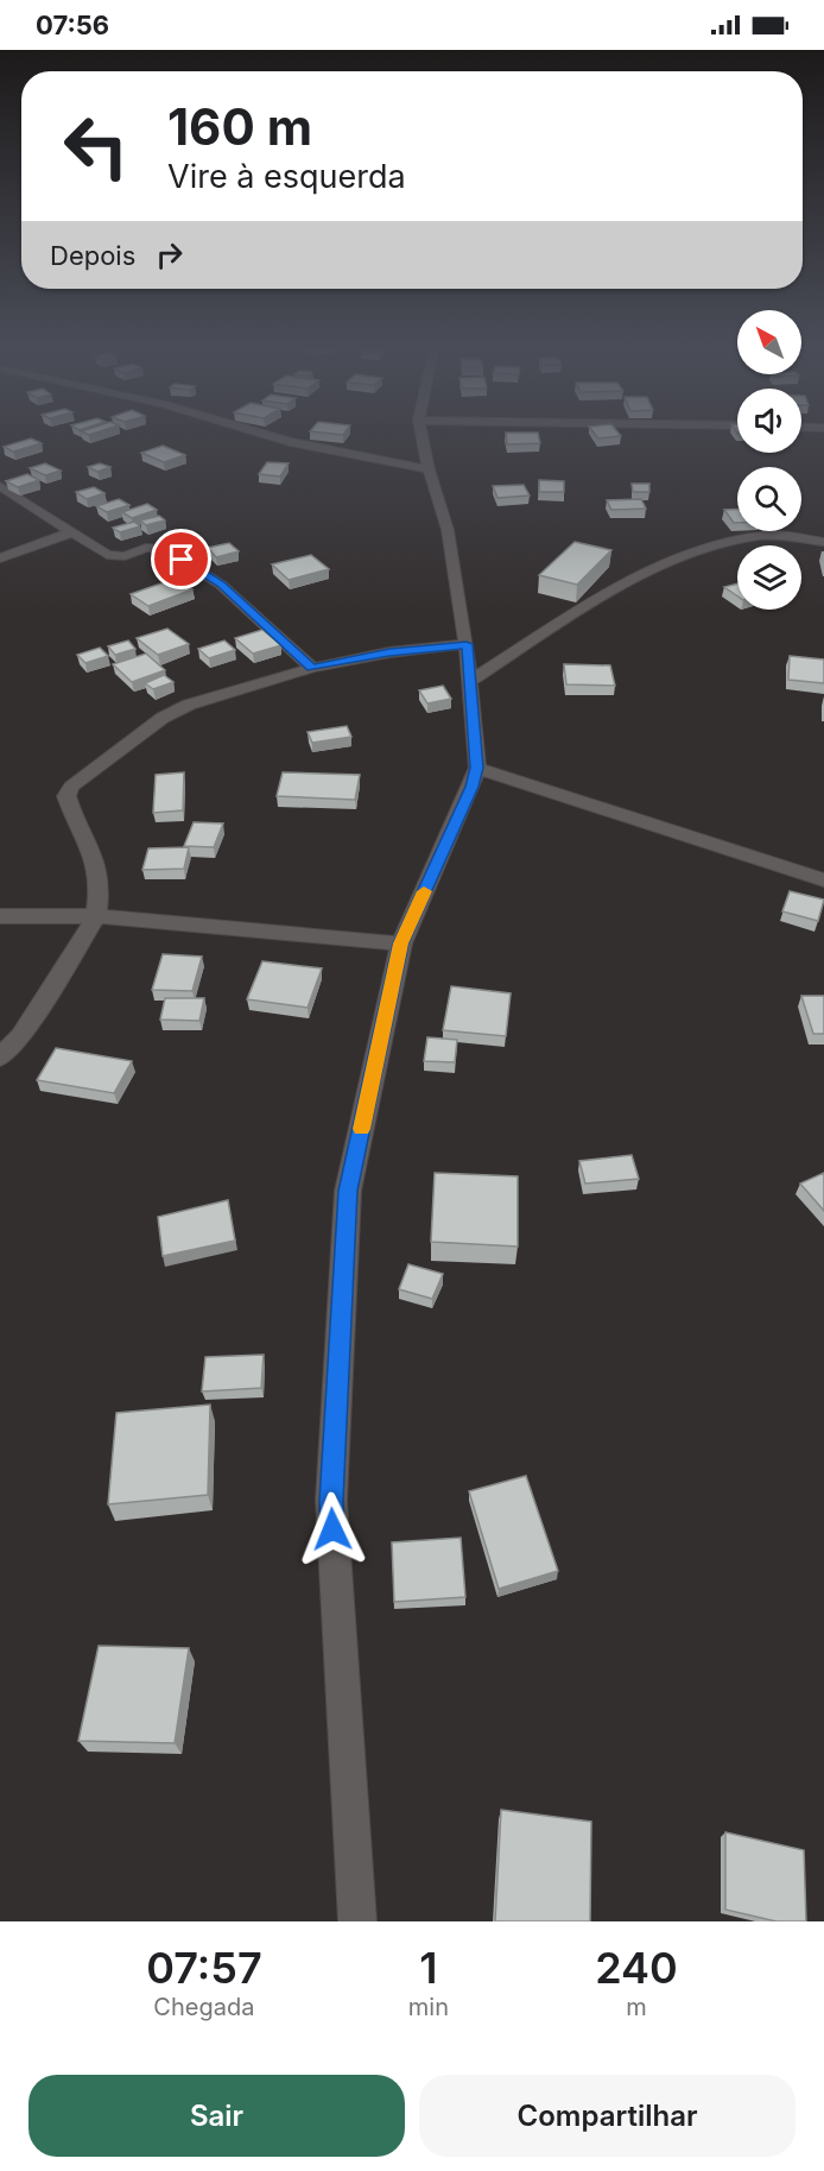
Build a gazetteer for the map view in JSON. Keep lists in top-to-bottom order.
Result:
{
  "north": "top left",
  "page": {
    "status": "07:56",
    "turn": ["160 m", "Vire à esquerda"],
    "then": "Depois",
    "eta": [
      "07:57",
      "Chegada",
      "1",
      "min",
      "240",
      "m"
    ],
    "buttons": ["Sair", "Compartilhar"]
  }
}
